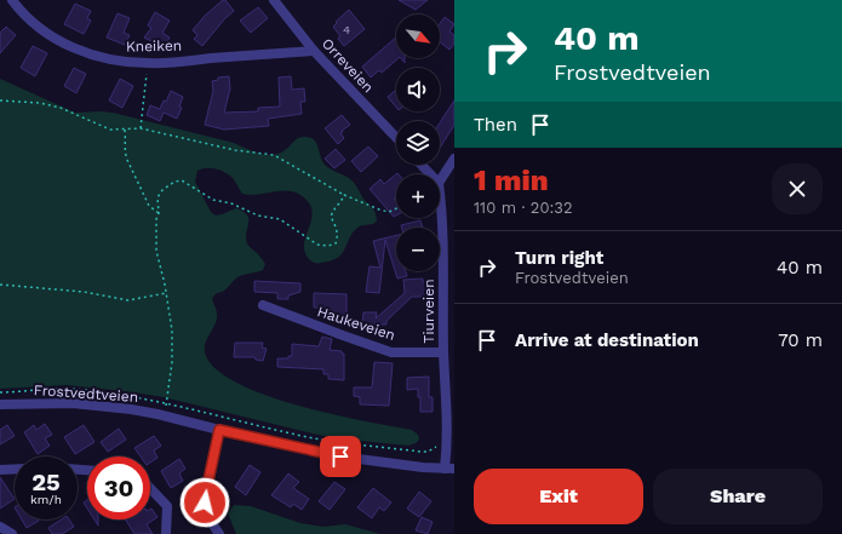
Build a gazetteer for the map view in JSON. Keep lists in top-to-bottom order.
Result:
{
  "streets": {
    "street": [
      "Kneiken",
      "Orreveien",
      "Tiurveien",
      "Haukeveien",
      "Frostvedtveien"
    ]
  },
  "crossings": [
    ["Kneiken", "Orreveien"],
    ["Tiurveien", "Haukeveien"],
    ["Tiurveien", "Frostvedtveien"]
  ],
  "house_numbers": ["4"],
  "north": "bottom right",
  "page": {
    "turn": ["40 m", "Frostvedtveien"],
    "map_buttons": ["+", "−"],
    "then": "Then",
    "heading": ["1 min", "110 m · 20:32"],
    "list": [
      {
        "name": "Turn right",
        "note": "Frostvedtveien",
        "value": "40 m"
      },
      {
        "name": "Arrive at destination",
        "value": "70 m"
      }
    ],
    "speed": "25 km/h",
    "limit": "30",
    "buttons": ["Exit", "Share"]
  }
}
